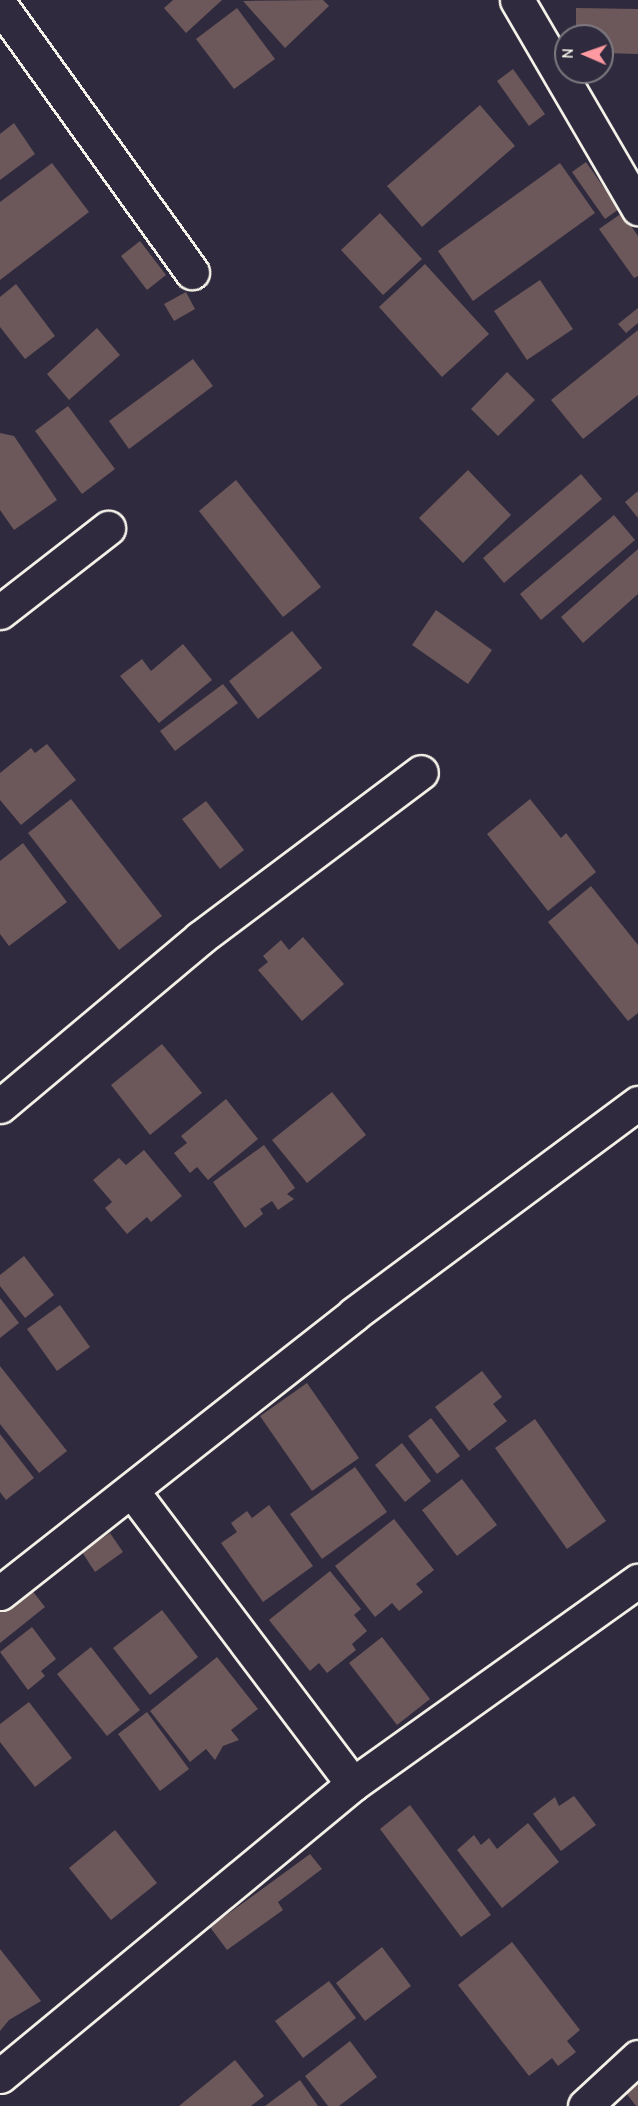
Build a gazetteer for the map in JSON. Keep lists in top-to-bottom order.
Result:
{
  "north": "left"
}
